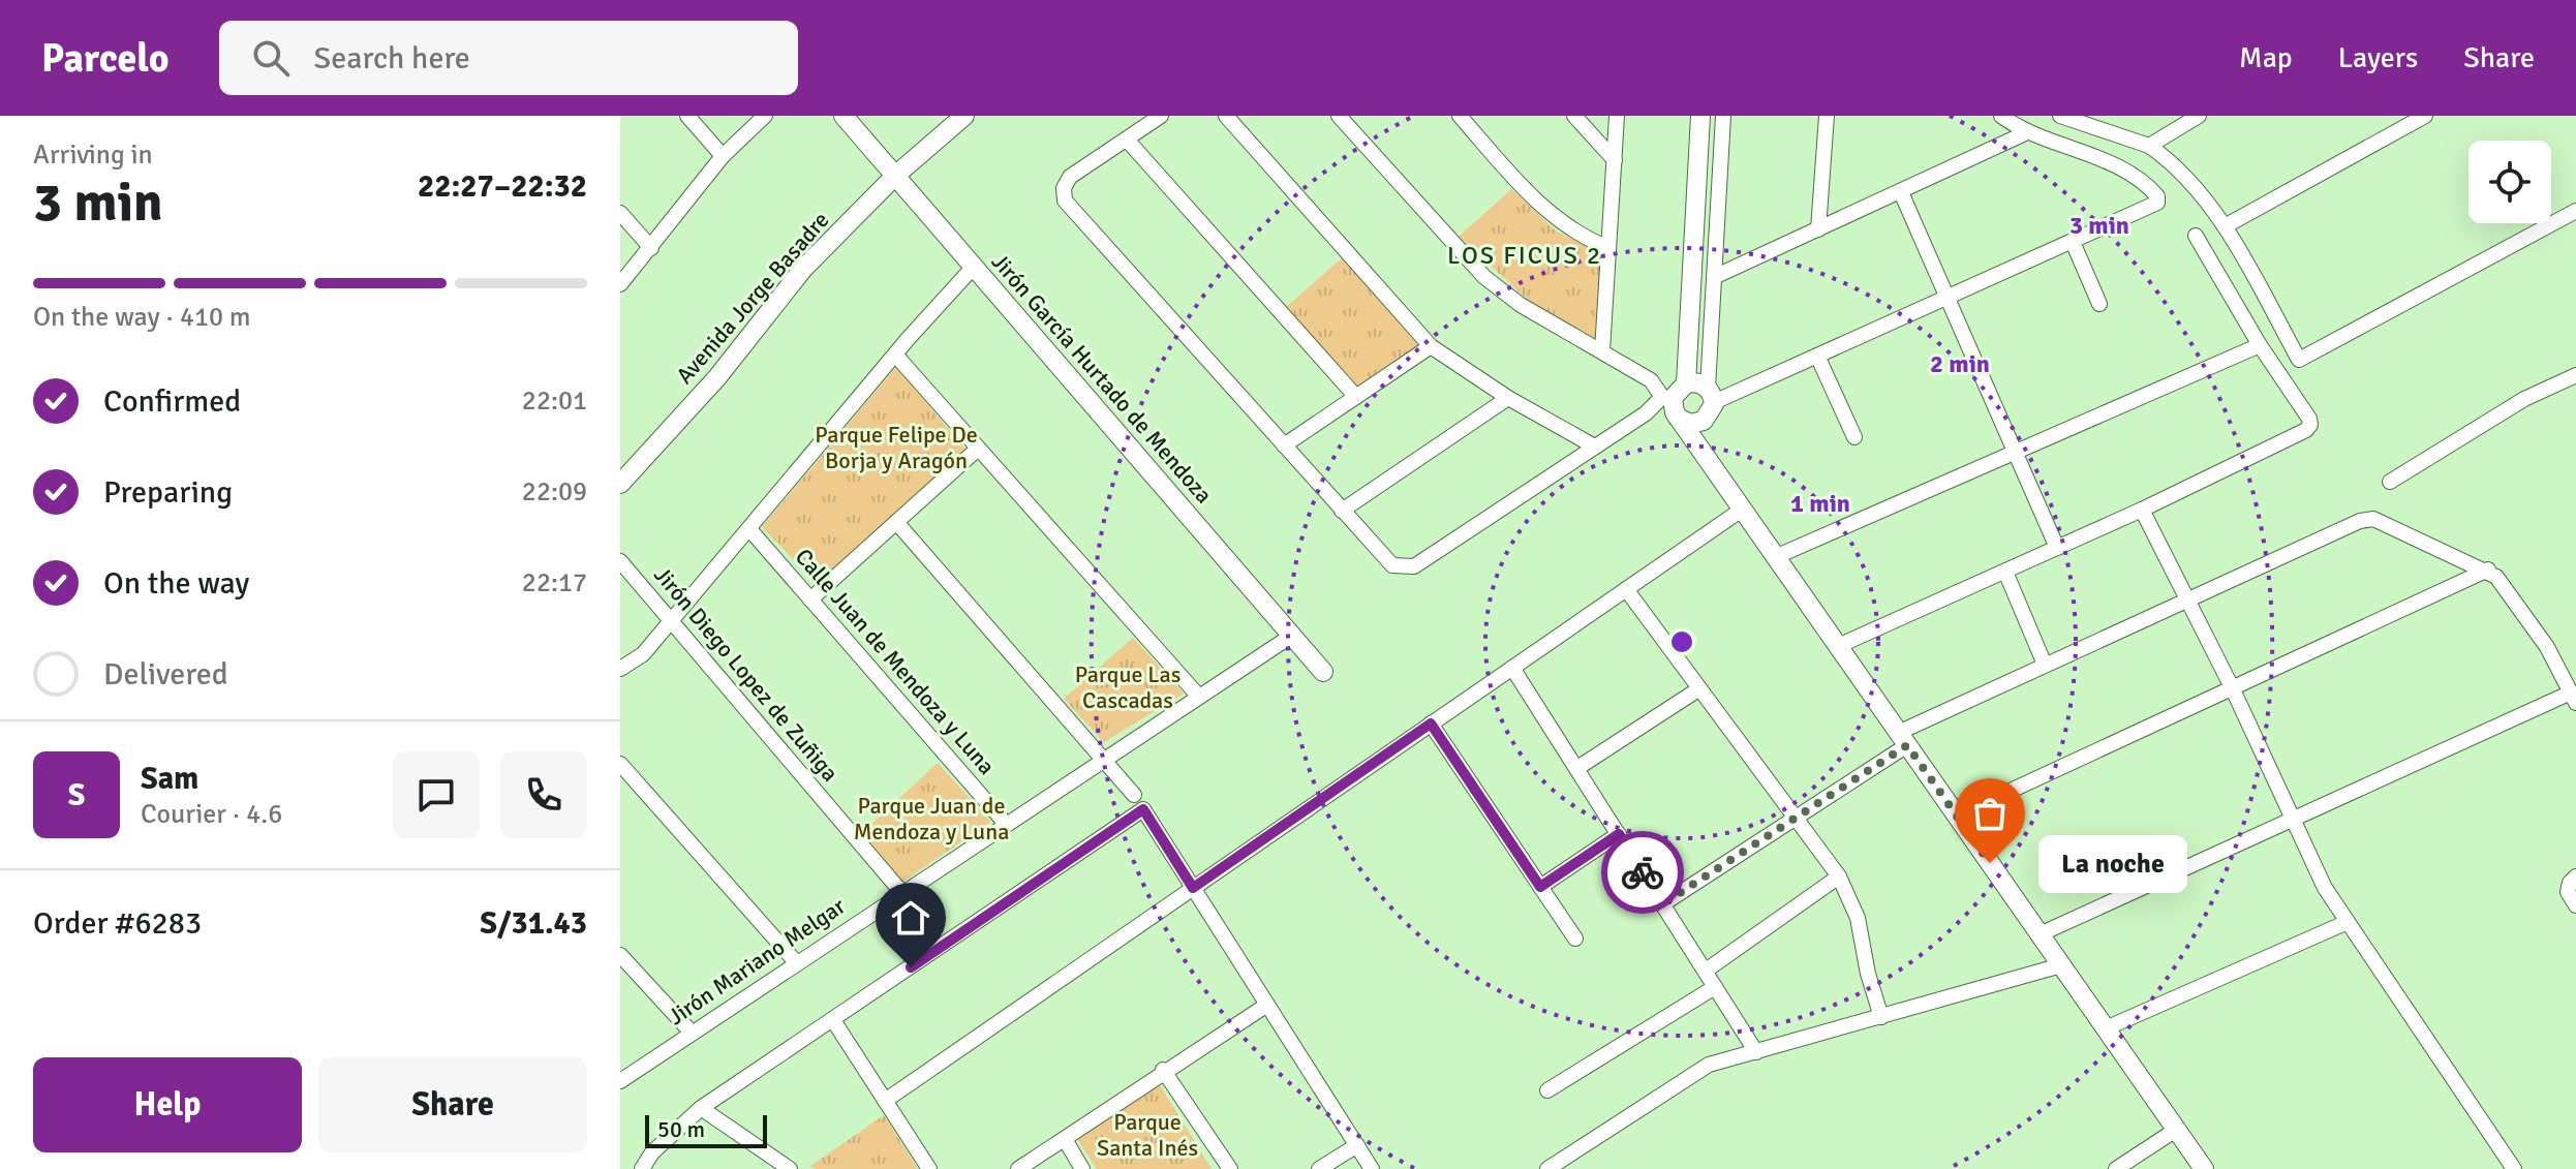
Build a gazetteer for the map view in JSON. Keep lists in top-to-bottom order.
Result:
{
  "streets": {
    "street": [
      "Avenida Jorge Basadre",
      "Jirón García Hurtado de Mendoza",
      "Calle Juan de Mendoza y Luna",
      "Jirón Diego Lopez de Zuñiga",
      "Jirón Mariano Melgar"
    ]
  },
  "crossings": [
    ["Avenida Jorge Basadre", "Jirón García Hurtado de Mendoza"],
    ["Jirón García Hurtado de Mendoza", "Jirón Mariano Melgar"],
    ["Calle Juan de Mendoza y Luna", "Jirón Mariano Melgar"],
    ["Jirón Diego Lopez de Zuñiga", "Jirón Mariano Melgar"]
  ],
  "districts": ["LOS FICUS 2"],
  "parks": [
    "Parque Felipe De Borja y Aragón",
    "Parque Las Cascadas",
    "Parque Juan de Mendoza y Luna",
    "Parque Santa Inés"
  ],
  "places": ["La noche"],
  "scale_bar": "50 m",
  "page": {
    "header": "Parcelo",
    "search": "Search here",
    "nav": ["Map", "Layers", "Share"],
    "heading": ["3 min", "Arriving in", "22:27–22:32"],
    "panel": [
      "Sam",
      "Courier · 4.6",
      "Order #6283",
      "S/31.43"
    ],
    "bar": "On the way · 410 m",
    "list": [
      ["Confirmed", "22:01"],
      ["Preparing", "22:09"],
      ["On the way", "22:17"],
      "Delivered"
    ],
    "round": "S",
    "bubble": "La noche",
    "buttons": ["Help", "Share"],
    "scale": "50 m"
  },
  "rings": ["3 min", "2 min", "1 min"]
}
